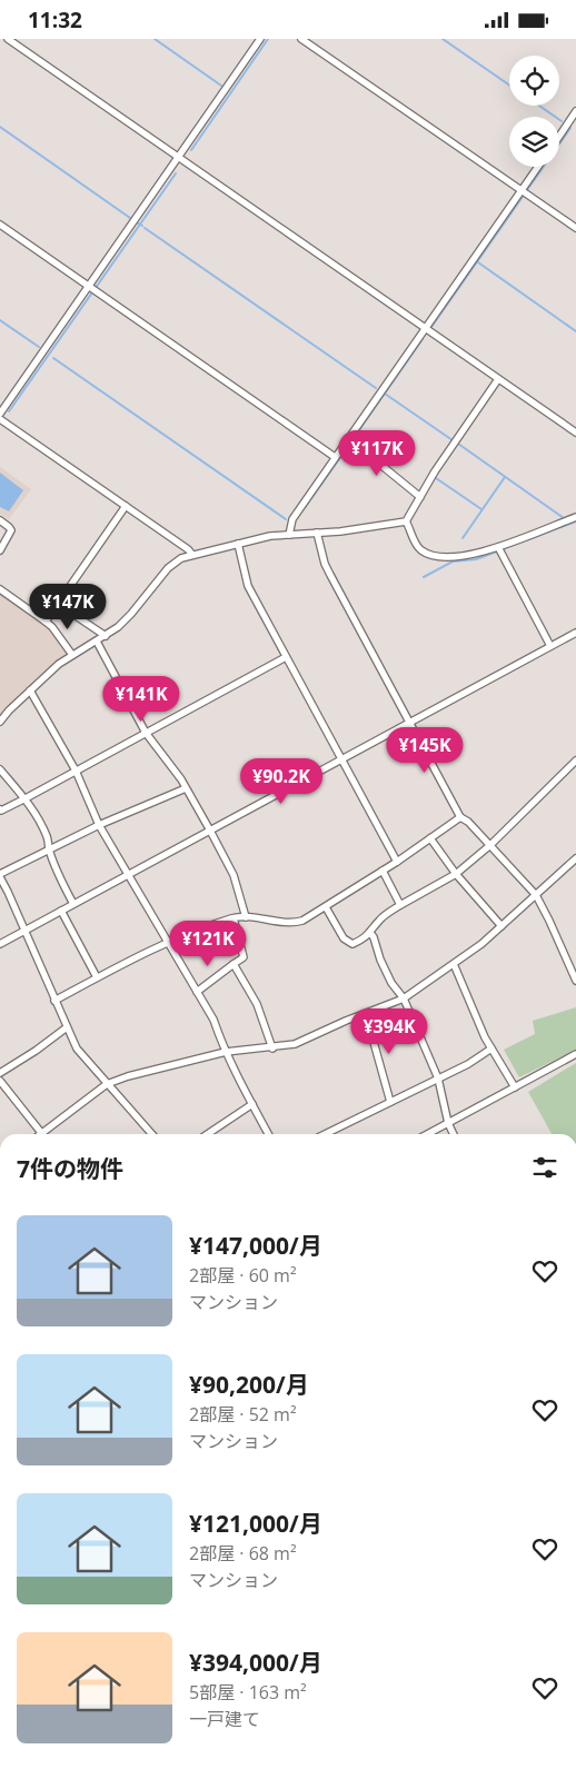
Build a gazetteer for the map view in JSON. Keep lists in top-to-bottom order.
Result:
{
  "page": {
    "status": "11:32",
    "price": [
      "¥117K",
      "¥147K",
      "¥141K",
      "¥145K",
      "¥90.2K",
      "¥121K",
      "¥394K"
    ],
    "heading": "7件の物件",
    "list": [
      {
        "name": "¥147,000/月",
        "note": "2部屋 · 60 m² · マンション"
      },
      {
        "name": "¥90,200/月",
        "note": "2部屋 · 52 m² · マンション"
      },
      {
        "name": "¥121,000/月",
        "note": "2部屋 · 68 m² · マンション"
      },
      {
        "name": "¥394,000/月",
        "note": "5部屋 · 163 m² · 一戸建て"
      }
    ]
  }
}
